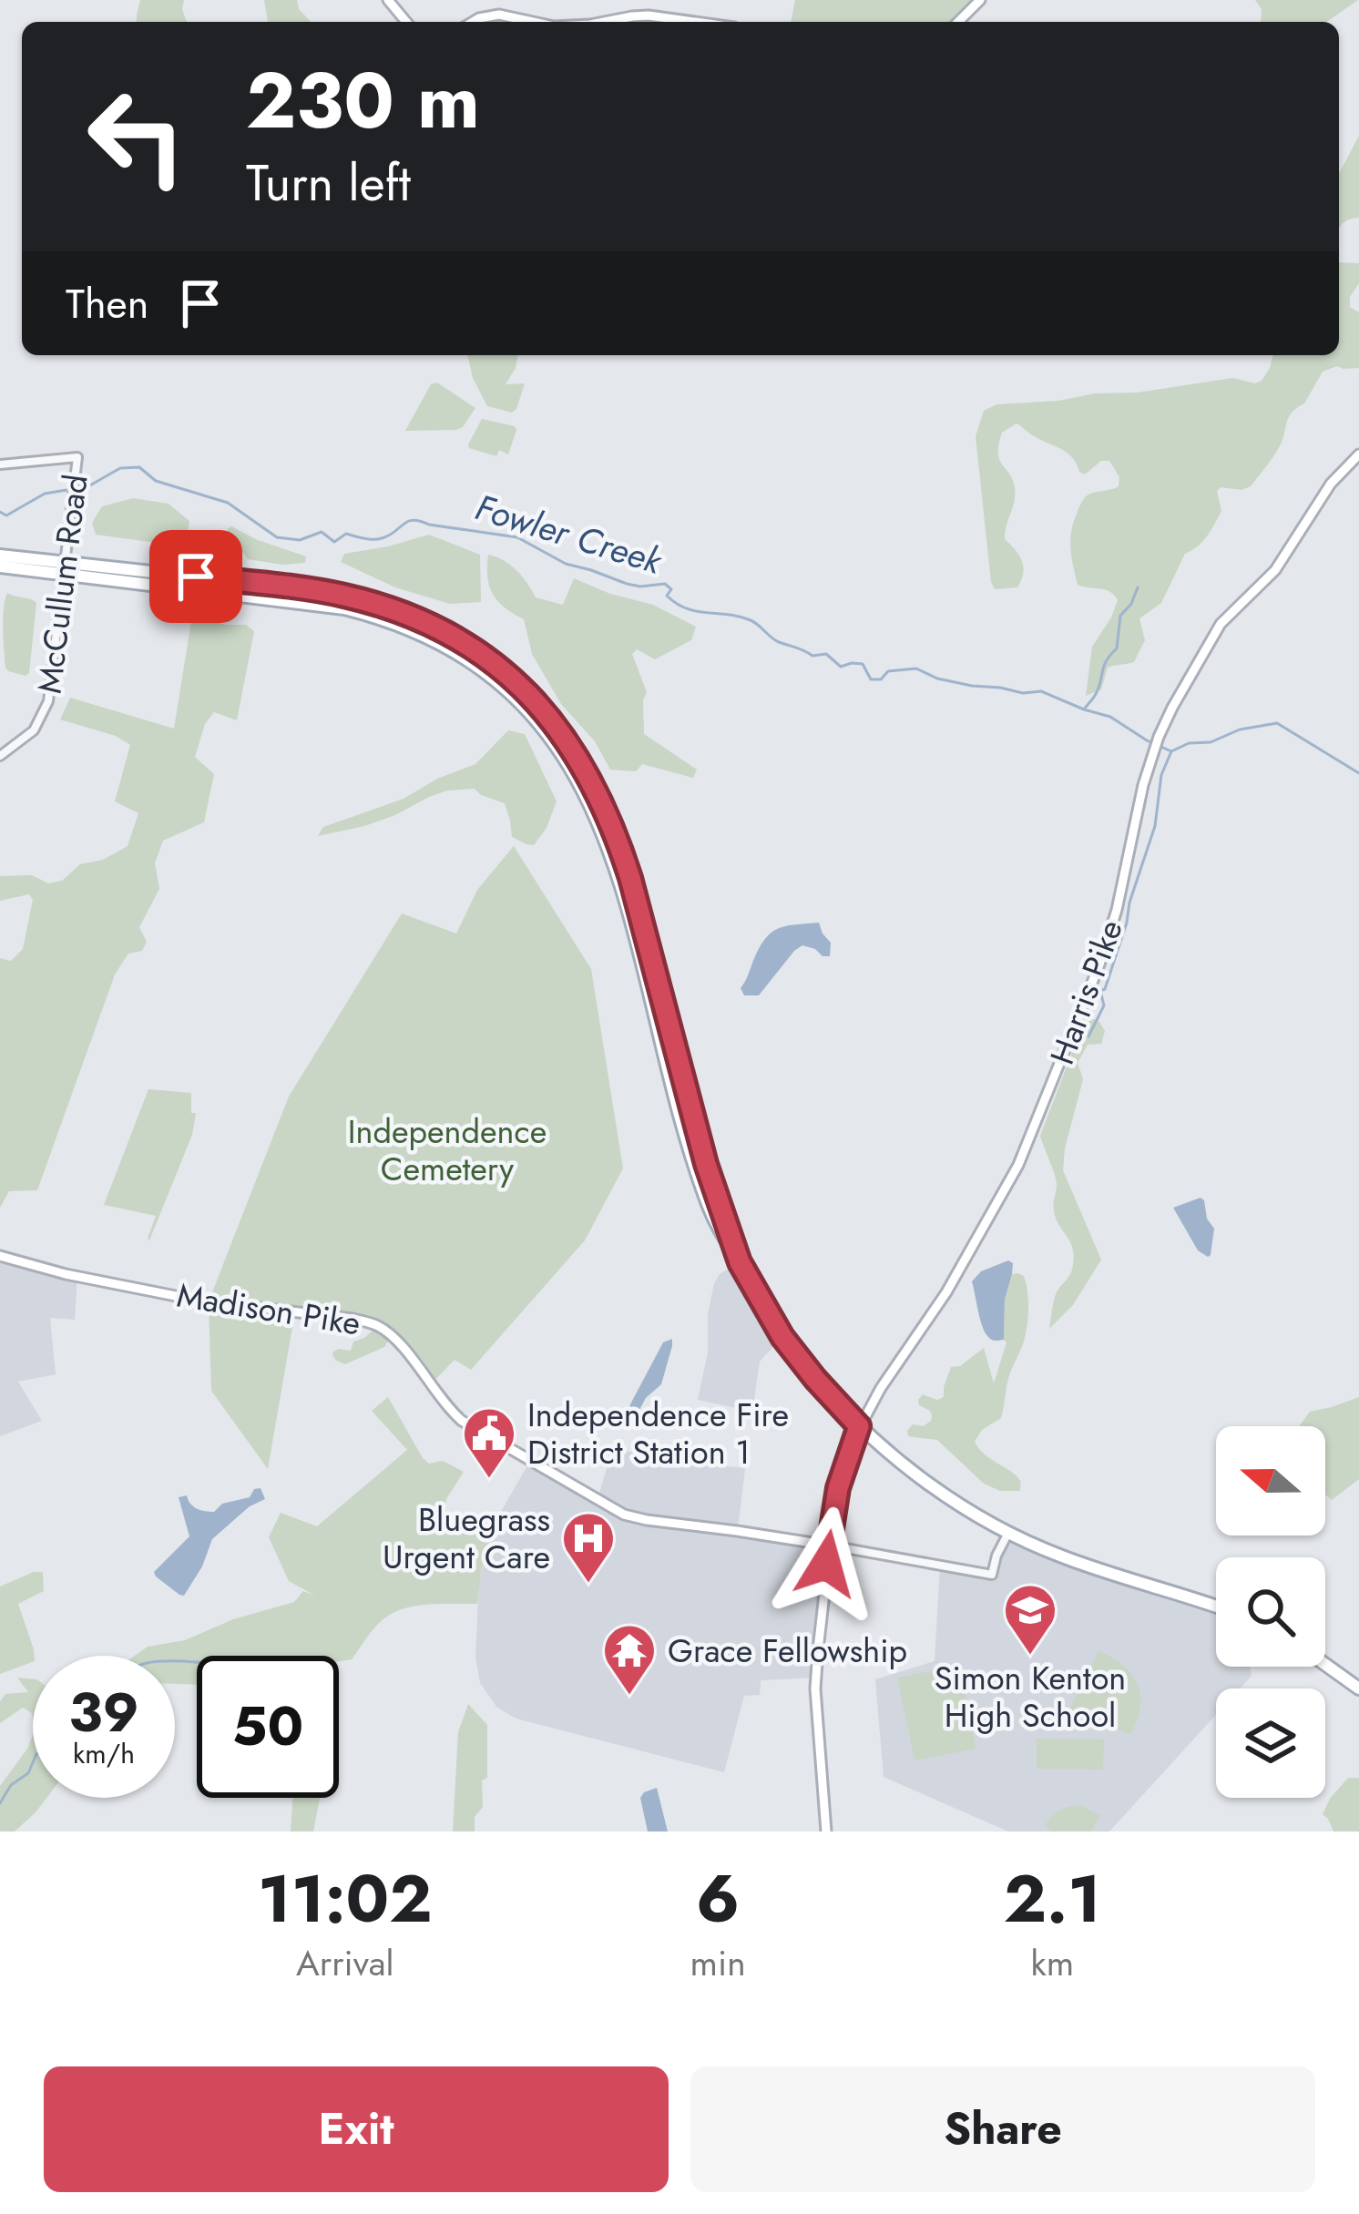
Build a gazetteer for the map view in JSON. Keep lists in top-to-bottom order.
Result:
{
  "streets": {
    "main road": ["Harris Pike", "Madison Pike"],
    "street": ["McCullum Road"]
  },
  "crossings": [
    ["Harris Pike", "Madison Pike"]
  ],
  "water": ["Fowler Creek"],
  "parks": ["Independence Cemetery"],
  "places": {
    "public building": ["Independence Fire District Station 1"],
    "hospital": ["Bluegrass Urgent Care"],
    "school or university": ["Simon Kenton High School"],
    "temple": ["Grace Fellowship"]
  },
  "north": "left",
  "page": {
    "turn": ["230 m", "Turn left"],
    "then": "Then",
    "speed": "39 km/h",
    "limit": "50",
    "eta": [
      "11:02",
      "Arrival",
      "6",
      "min",
      "2.1",
      "km"
    ],
    "buttons": ["Exit", "Share"]
  }
}
